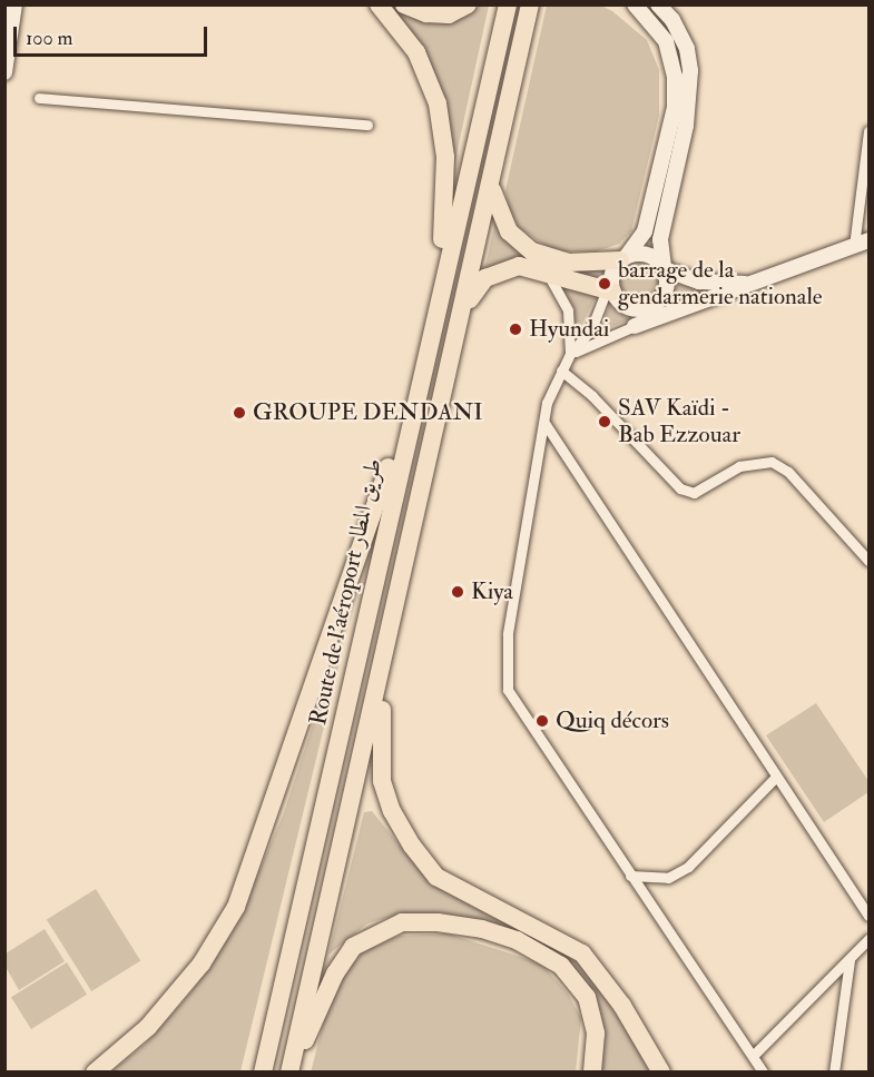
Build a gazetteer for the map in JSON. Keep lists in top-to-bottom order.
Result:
{
  "streets": {
    "highway": ["Route de l'aéroport طريق المطار"]
  },
  "places": [
    "barrage de la gendarmerie nationale",
    "Hyundai",
    "GROUPE DENDANI",
    "SAV Kaïdi - Bab Ezzouar",
    "Kiya",
    "Quiq décors"
  ],
  "scale_bar": "100 m"
}
